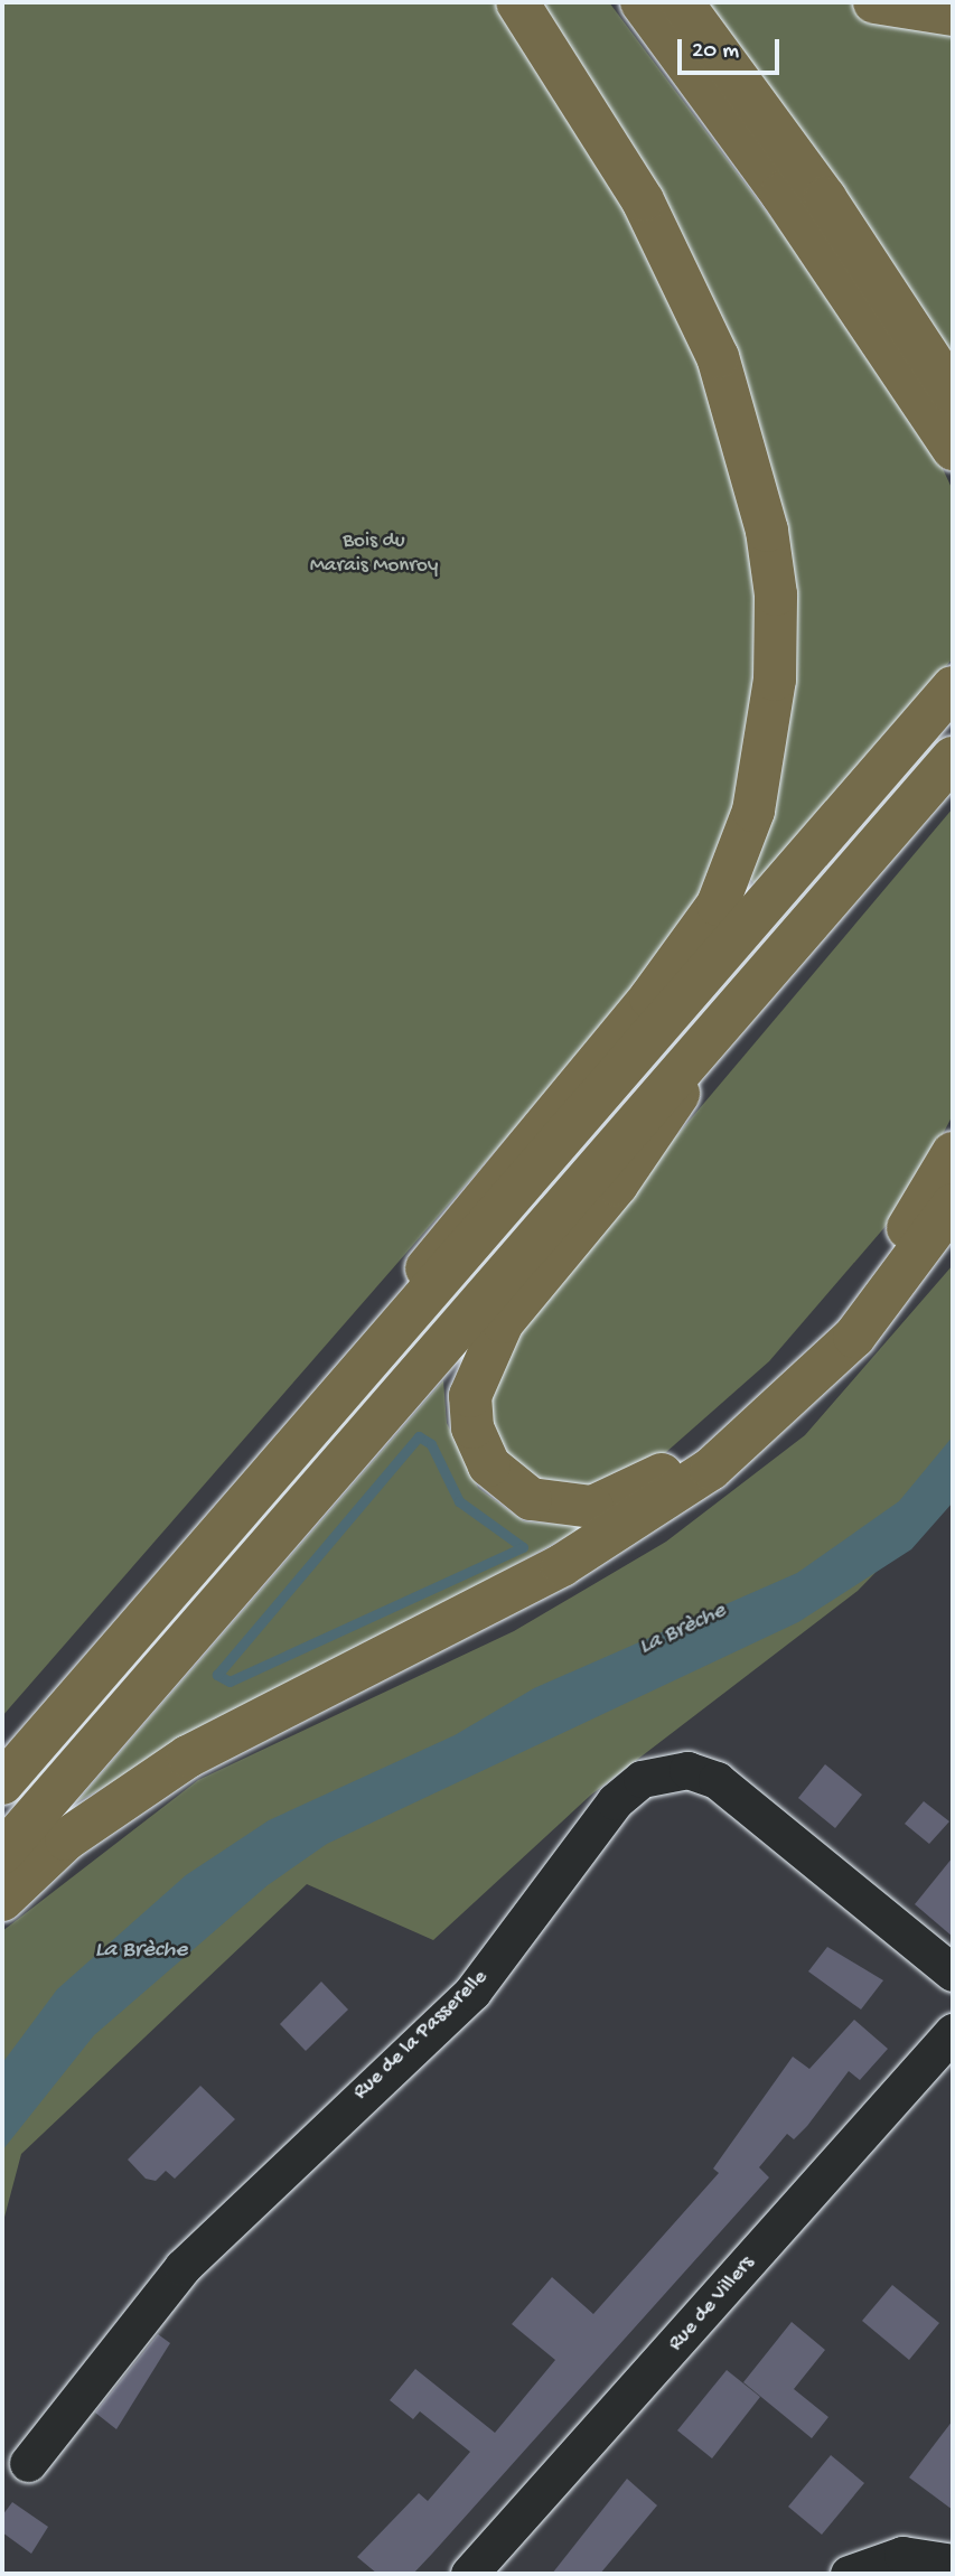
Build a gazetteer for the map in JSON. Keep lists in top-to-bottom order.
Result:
{
  "streets": {
    "street": ["Rue de la Passerelle", "Rue de Villers"]
  },
  "water": ["La Brèche"],
  "parks": ["Bois du Marais Monroy"],
  "scale_bar": "20 m"
}
